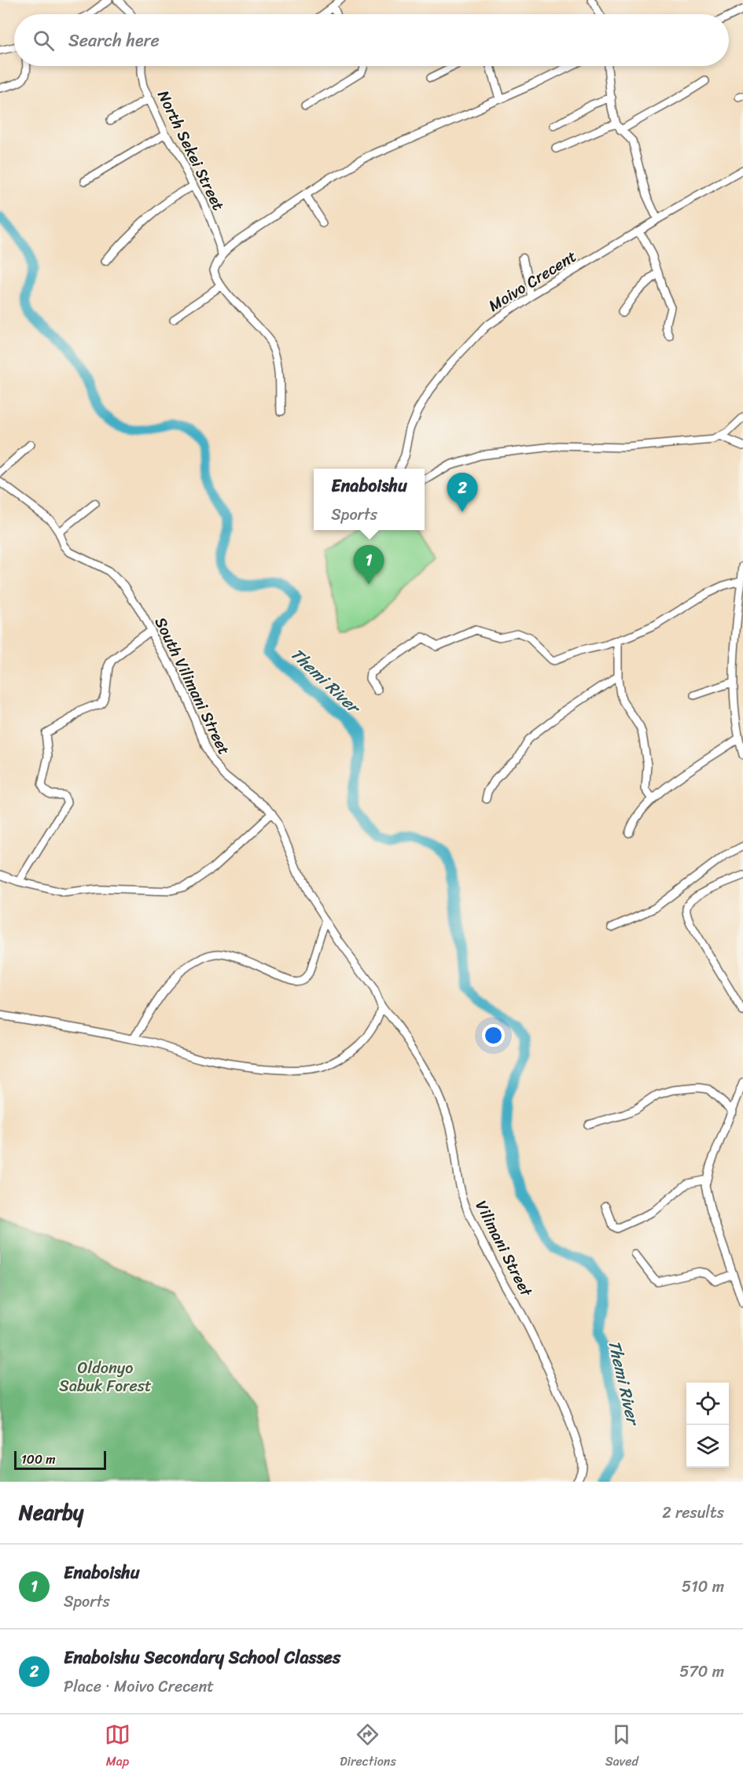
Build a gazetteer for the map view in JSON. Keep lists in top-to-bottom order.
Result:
{
  "streets": {
    "street": [
      "North Sekei Street",
      "Moivo Crecent",
      "South Vilimani Street",
      "Vilimani Street"
    ]
  },
  "crossings": [
    ["South Vilimani Street", "Vilimani Street"]
  ],
  "water": ["Themi River"],
  "parks": ["Oldonyo Sabuk Forest"],
  "scale_bar": "100 m",
  "page": {
    "search": "Search here",
    "popup": ["Enaboishu", "Sports"],
    "pins": ["2", "1"],
    "scale": "100 m",
    "heading": ["Nearby", "2 results"],
    "list": [
      {
        "mark": "1",
        "name": "Enaboishu",
        "note": "Sports",
        "value": "510 m"
      },
      {
        "mark": "2",
        "name": "Enaboishu Secondary School Classes",
        "note": "Place · Moivo Crecent",
        "value": "570 m"
      }
    ],
    "nav": ["Map", "Directions", "Saved"]
  }
}
